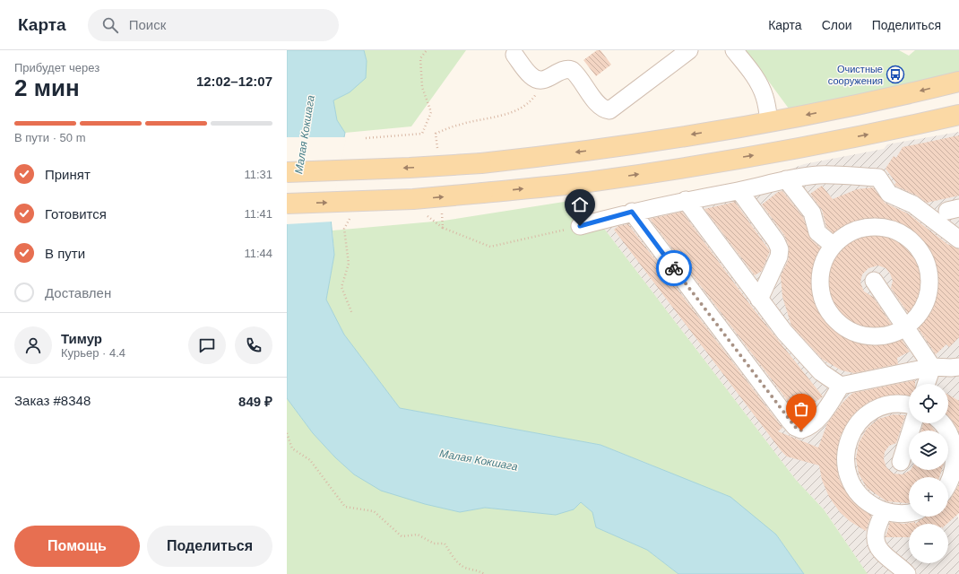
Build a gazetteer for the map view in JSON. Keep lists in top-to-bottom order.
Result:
{
  "water": ["Малая Кокшага"],
  "places": {
    "bus stop": ["Очистные сооружения"]
  },
  "page": {
    "header": "Карта",
    "search": "Поиск",
    "nav": ["Карта", "Слои", "Поделиться"],
    "heading": ["2 мин", "Прибудет через", "12:02–12:07"],
    "panel": [
      "Тимур",
      "Курьер · 4.4",
      "Заказ #8348",
      "849 ₽"
    ],
    "bar": "В пути · 50 m",
    "list": [
      ["Принят", "11:31"],
      ["Готовится", "11:41"],
      ["В пути", "11:44"],
      "Доставлен"
    ],
    "map_buttons": ["+", "−"],
    "buttons": ["Помощь", "Поделиться"]
  }
}
